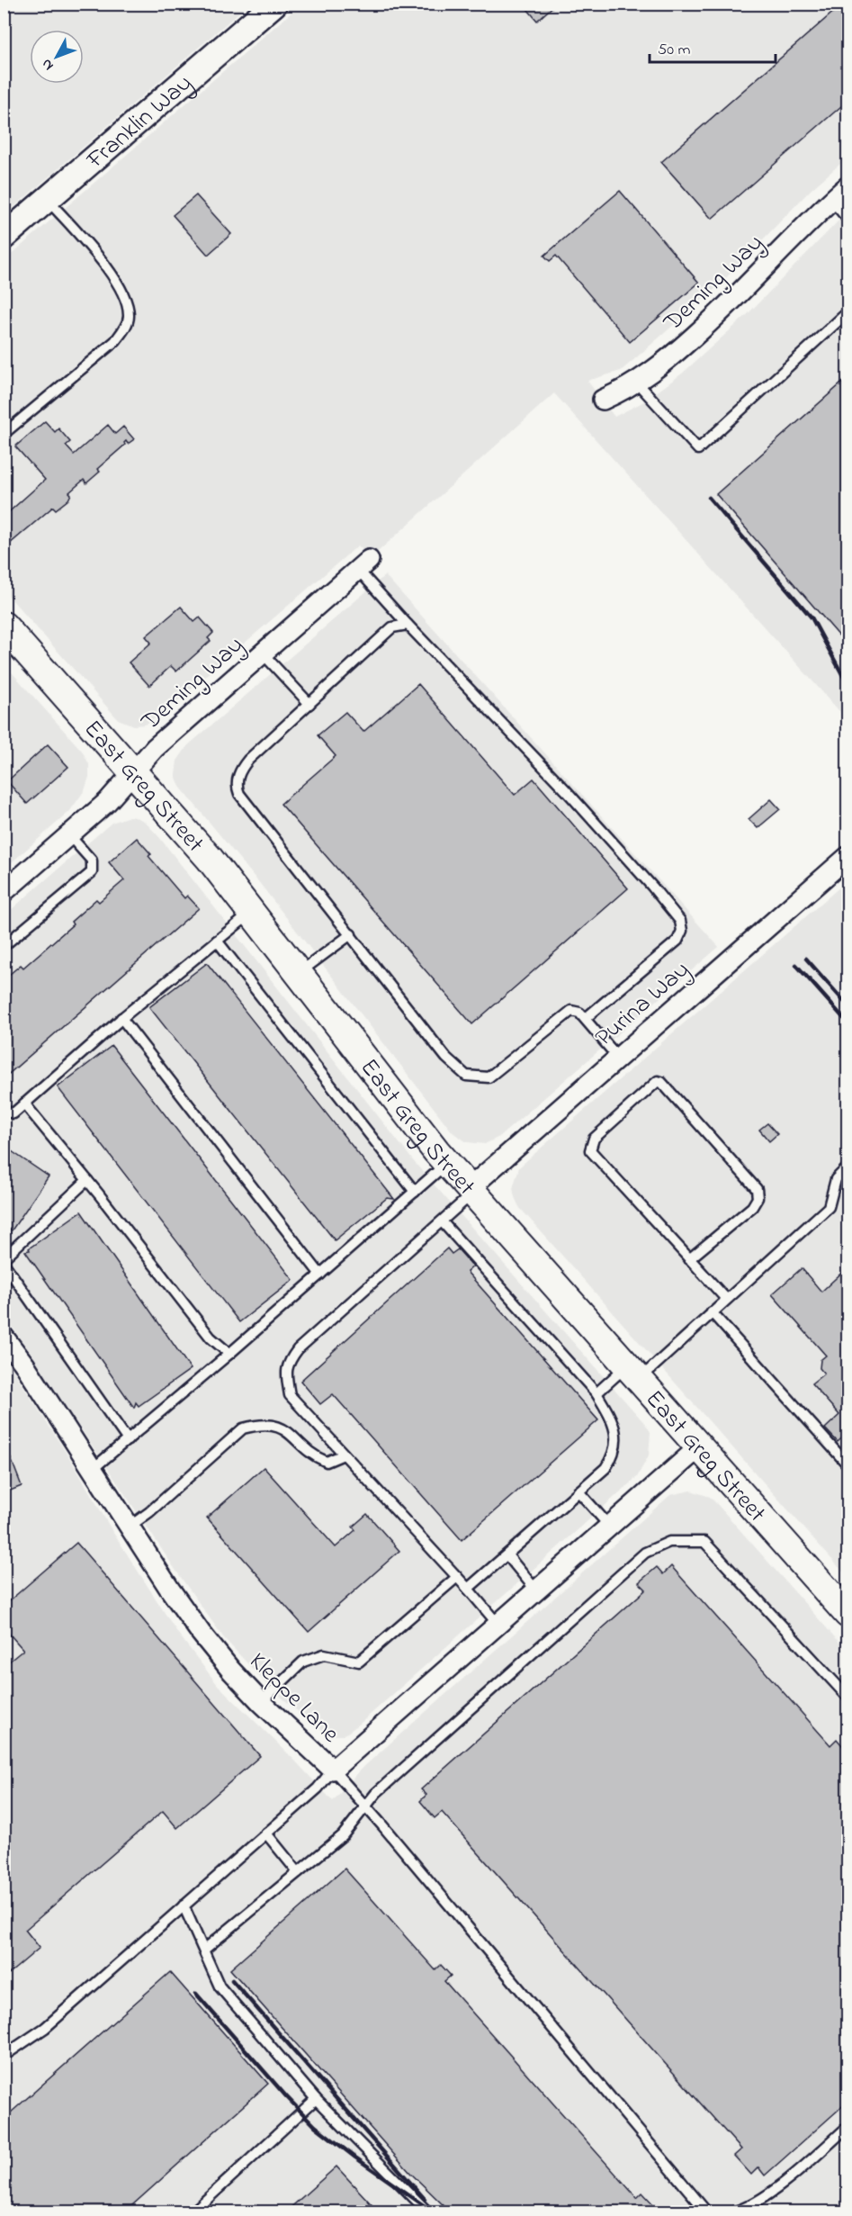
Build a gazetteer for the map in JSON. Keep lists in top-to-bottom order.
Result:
{
  "streets": {
    "main road": ["East Greg Street"],
    "street": [
      "Franklin Way",
      "Deming Way",
      "Purina Way",
      "Kleppe Lane"
    ]
  },
  "crossings": [
    ["Deming Way", "East Greg Street"],
    ["East Greg Street", "Purina Way"],
    ["East Greg Street", "Kleppe Lane"]
  ],
  "scale_bar": "50 m",
  "north": "bottom left"
}
